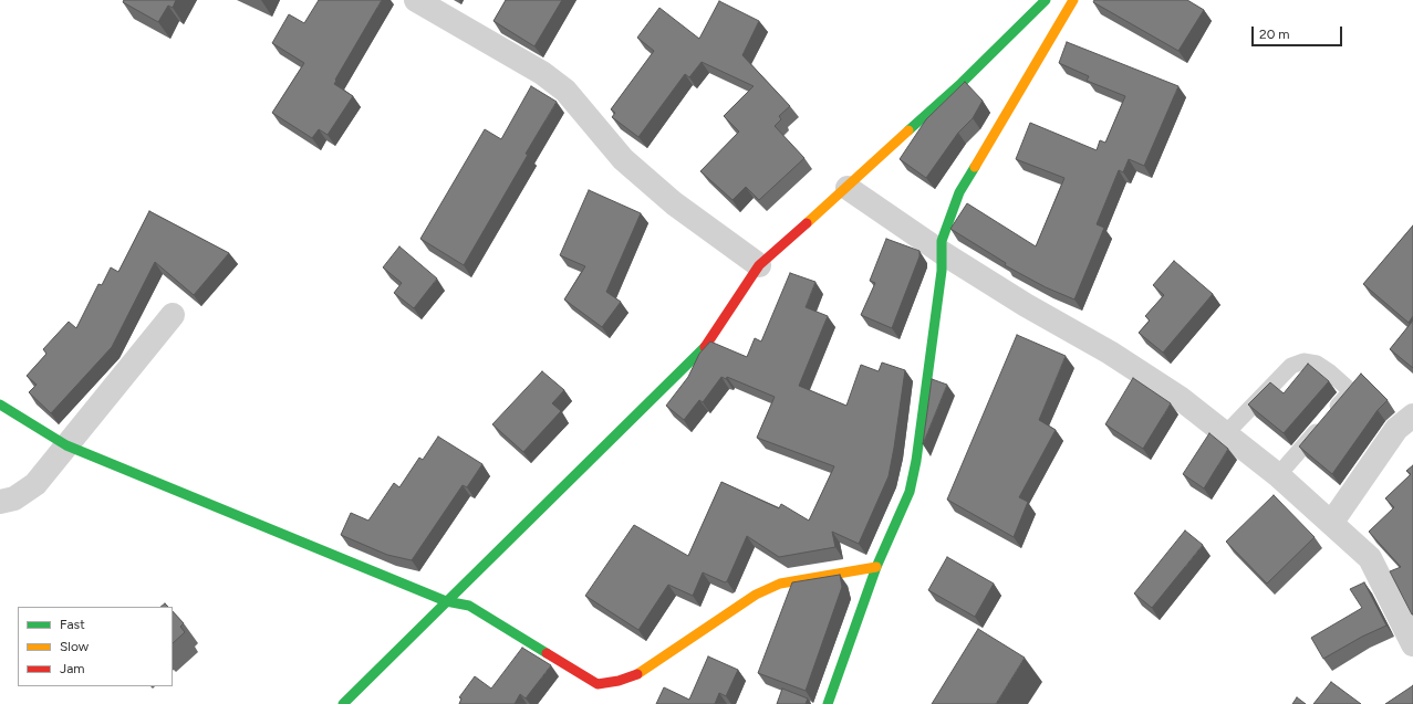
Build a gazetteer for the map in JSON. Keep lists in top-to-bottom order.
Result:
{
  "legend": ["Fast", "Slow", "Jam"],
  "scale_bar": "20 m"
}
